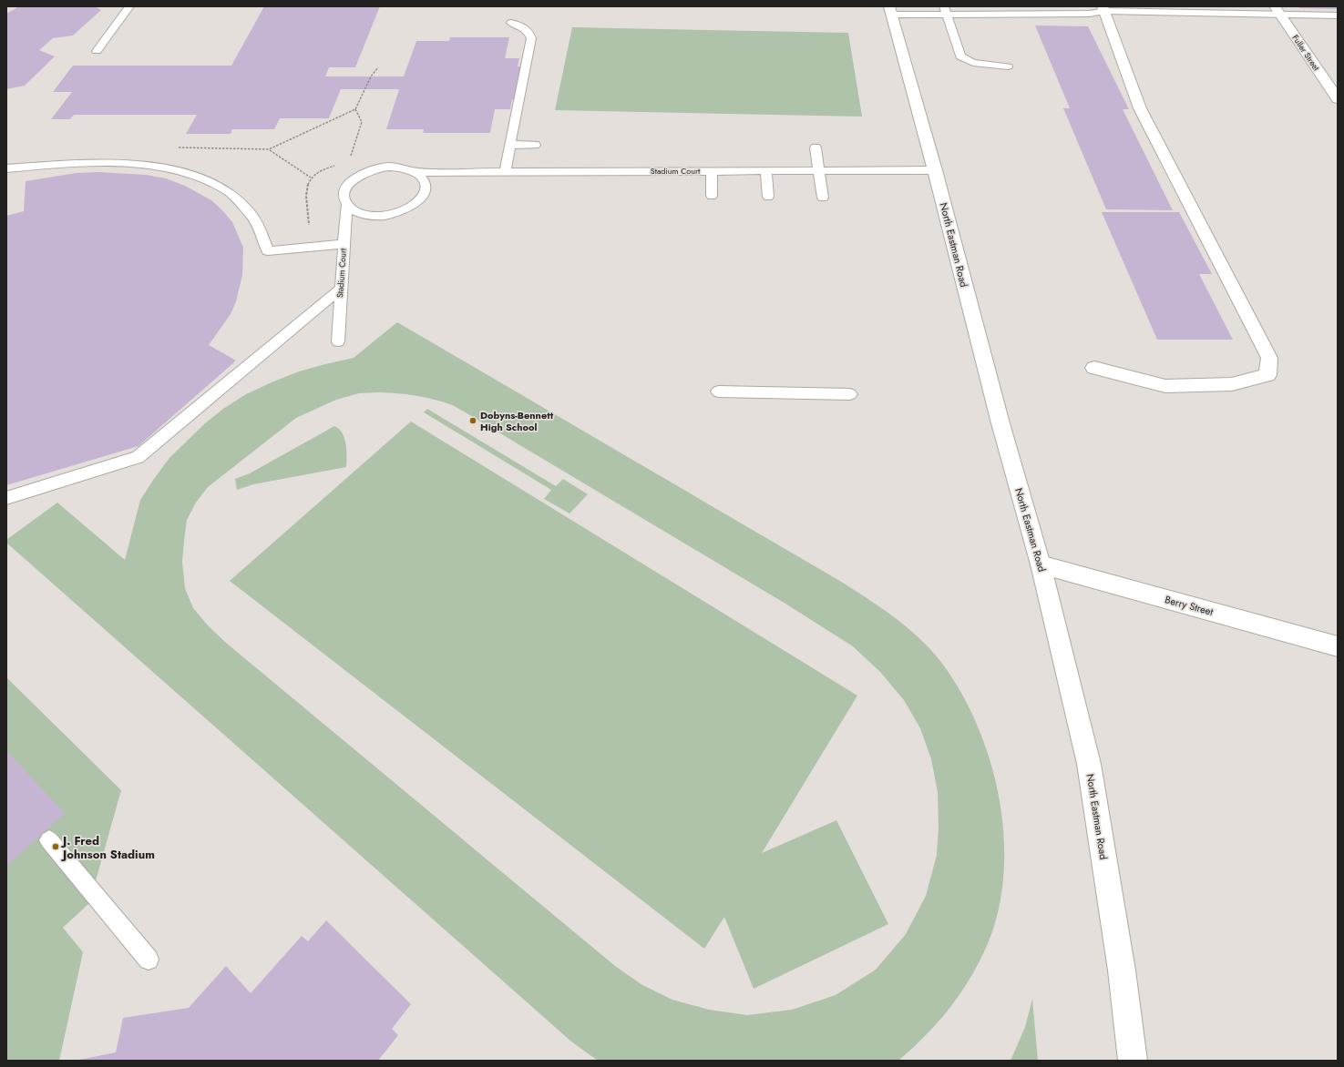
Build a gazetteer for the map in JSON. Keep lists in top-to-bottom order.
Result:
{
  "streets": {
    "street": ["Fuller Street", "North Eastman Road", "Berry Street"],
    "lane": ["Stadium Court"]
  },
  "crossings": [
    ["Stadium Court", "North Eastman Road"],
    ["North Eastman Road", "Berry Street"]
  ],
  "places": ["Dobyns-Bennett High School", "J. Fred Johnson Stadium"]
}
